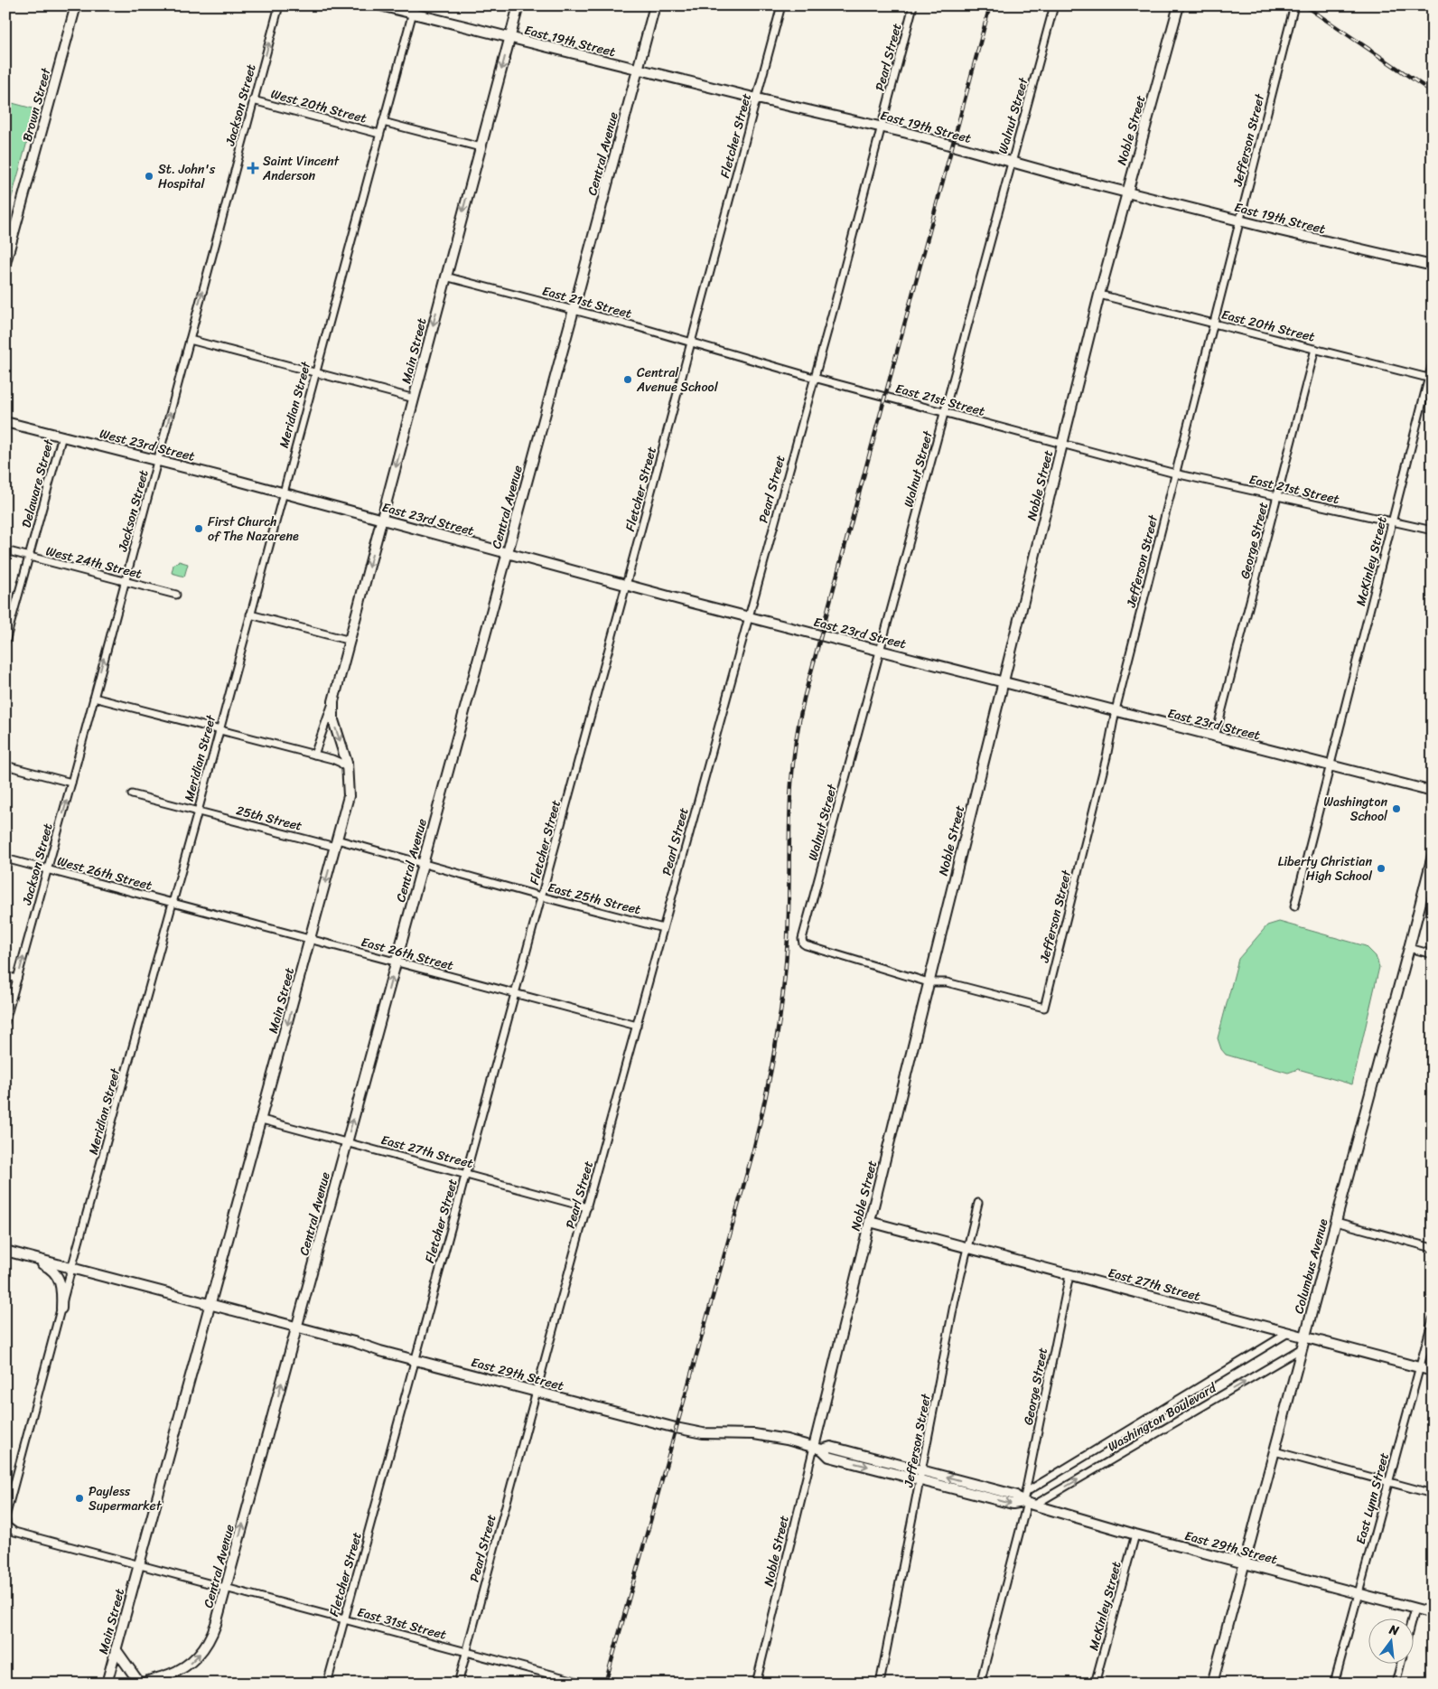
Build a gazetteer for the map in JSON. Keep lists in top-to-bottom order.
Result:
{
  "streets": {
    "street": [
      "East 19th Street",
      "Pearl Street",
      "Brown Street",
      "Jackson Street",
      "West 20th Street",
      "Walnut Street",
      "Noble Street",
      "Fletcher Street",
      "Jefferson Street",
      "Central Avenue",
      "East 21st Street",
      "East 20th Street",
      "Main Street",
      "Meridian Street",
      "West 23rd Street",
      "Delaware Street",
      "East 23rd Street",
      "George Street",
      "McKinley Street",
      "West 24th Street",
      "25th Street",
      "West 26th Street",
      "East 25th Street",
      "East 26th Street",
      "East 27th Street",
      "Columbus Avenue",
      "East 29th Street",
      "Washington Boulevard",
      "East Lynn Street",
      "East 31st Street"
    ]
  },
  "crossings": [
    ["East 19th Street", "Pearl Street"],
    ["East 19th Street", "Walnut Street"],
    ["East 19th Street", "Noble Street"],
    ["East 19th Street", "Fletcher Street"],
    ["East 19th Street", "Jefferson Street"],
    ["East 19th Street", "Central Avenue"],
    ["East 19th Street", "Main Street"],
    ["East 19th Street", "Meridian Street"],
    ["Pearl Street", "East 21st Street"],
    ["Pearl Street", "East 23rd Street"],
    ["Pearl Street", "East 25th Street"],
    ["Pearl Street", "East 26th Street"],
    ["Pearl Street", "East 27th Street"],
    ["Pearl Street", "East 29th Street"],
    ["Pearl Street", "East 31st Street"],
    ["Jackson Street", "West 20th Street"],
    ["Jackson Street", "West 23rd Street"],
    ["Jackson Street", "West 24th Street"],
    ["Jackson Street", "West 26th Street"],
    ["West 20th Street", "Meridian Street"],
    ["Walnut Street", "Noble Street"],
    ["Walnut Street", "Jefferson Street"],
    ["Walnut Street", "East 21st Street"],
    ["Walnut Street", "East 23rd Street"],
    ["Noble Street", "Jefferson Street"],
    ["Noble Street", "East 21st Street"],
    ["Noble Street", "East 20th Street"],
    ["Noble Street", "East 23rd Street"],
    ["Noble Street", "East 27th Street"],
    ["Noble Street", "East 29th Street"],
    ["Fletcher Street", "East 21st Street"],
    ["Fletcher Street", "East 23rd Street"],
    ["Fletcher Street", "East 25th Street"],
    ["Fletcher Street", "East 26th Street"],
    ["Fletcher Street", "East 27th Street"],
    ["Fletcher Street", "East 29th Street"],
    ["Fletcher Street", "East 31st Street"],
    ["Jefferson Street", "East 21st Street"],
    ["Jefferson Street", "East 20th Street"],
    ["Jefferson Street", "East 23rd Street"],
    ["Jefferson Street", "East 27th Street"],
    ["Jefferson Street", "East 29th Street"],
    ["Central Avenue", "East 21st Street"],
    ["Central Avenue", "East 23rd Street"],
    ["Central Avenue", "East 25th Street"],
    ["Central Avenue", "East 26th Street"],
    ["Central Avenue", "East 27th Street"],
    ["Central Avenue", "East 29th Street"],
    ["Central Avenue", "East 31st Street"],
    ["East 21st Street", "Main Street"],
    ["East 21st Street", "George Street"],
    ["East 21st Street", "McKinley Street"],
    ["East 20th Street", "George Street"],
    ["East 20th Street", "McKinley Street"],
    ["Main Street", "East 23rd Street"],
    ["Main Street", "25th Street"],
    ["Main Street", "East 25th Street"],
    ["Main Street", "East 26th Street"],
    ["Main Street", "East 27th Street"],
    ["Main Street", "East 29th Street"],
    ["Main Street", "East 31st Street"],
    ["Meridian Street", "West 23rd Street"],
    ["Meridian Street", "East 23rd Street"],
    ["Meridian Street", "25th Street"],
    ["Meridian Street", "West 26th Street"],
    ["Meridian Street", "East 26th Street"],
    ["Meridian Street", "East 29th Street"],
    ["Meridian Street", "East 31st Street"],
    ["West 23rd Street", "Delaware Street"],
    ["West 23rd Street", "East 23rd Street"],
    ["Delaware Street", "West 24th Street"],
    ["East 23rd Street", "George Street"],
    ["East 23rd Street", "McKinley Street"],
    ["George Street", "East 27th Street"],
    ["George Street", "East 29th Street"],
    ["George Street", "Washington Boulevard"],
    ["McKinley Street", "East 29th Street"],
    ["25th Street", "East 25th Street"],
    ["West 26th Street", "East 26th Street"],
    ["East 27th Street", "Columbus Avenue"],
    ["East 27th Street", "Washington Boulevard"],
    ["East 27th Street", "East Lynn Street"],
    ["Columbus Avenue", "East 29th Street"],
    ["Columbus Avenue", "Washington Boulevard"],
    ["East 29th Street", "Washington Boulevard"],
    ["East 29th Street", "East Lynn Street"]
  ],
  "one_way": ["Jackson Street", "Main Street"],
  "places": {
    "health": ["Saint Vincent Anderson"],
    "other": [
      "St. John's Hospital",
      "Central Avenue School",
      "First Church of The Nazarene",
      "Washington School",
      "Liberty Christian High School",
      "Payless Supermarket"
    ]
  },
  "north": "top"
}
